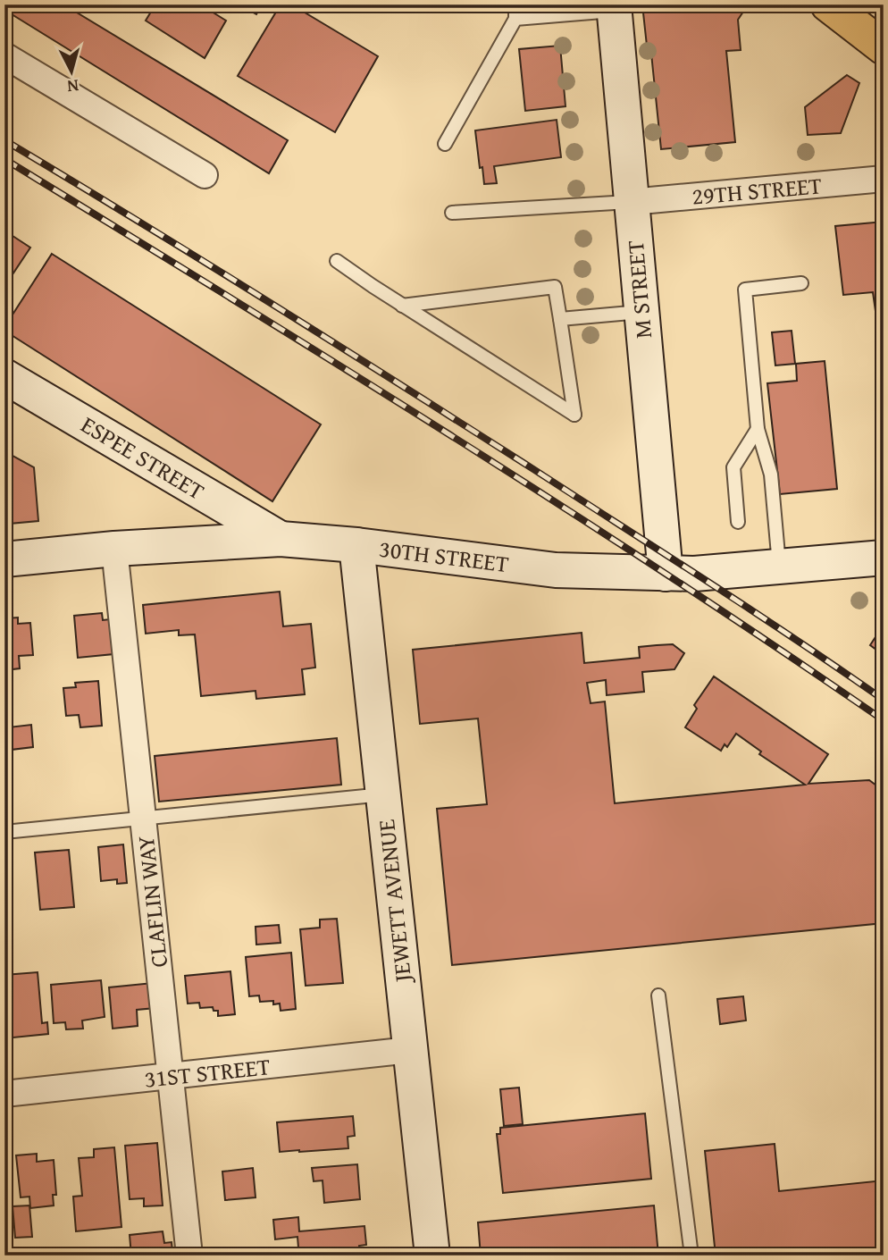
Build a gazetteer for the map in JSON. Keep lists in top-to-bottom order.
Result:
{
  "streets": {
    "street": [
      "29TH STREET",
      "M STREET",
      "ESPEE STREET",
      "30TH STREET",
      "JEWETT AVENUE",
      "CLAFLIN WAY",
      "31ST STREET"
    ]
  },
  "crossings": [
    ["29TH STREET", "M STREET"],
    ["M STREET", "30TH STREET"],
    ["ESPEE STREET", "30TH STREET"],
    ["30TH STREET", "JEWETT AVENUE"],
    ["30TH STREET", "CLAFLIN WAY"],
    ["JEWETT AVENUE", "31ST STREET"],
    ["CLAFLIN WAY", "31ST STREET"]
  ],
  "north": "bottom"
}
